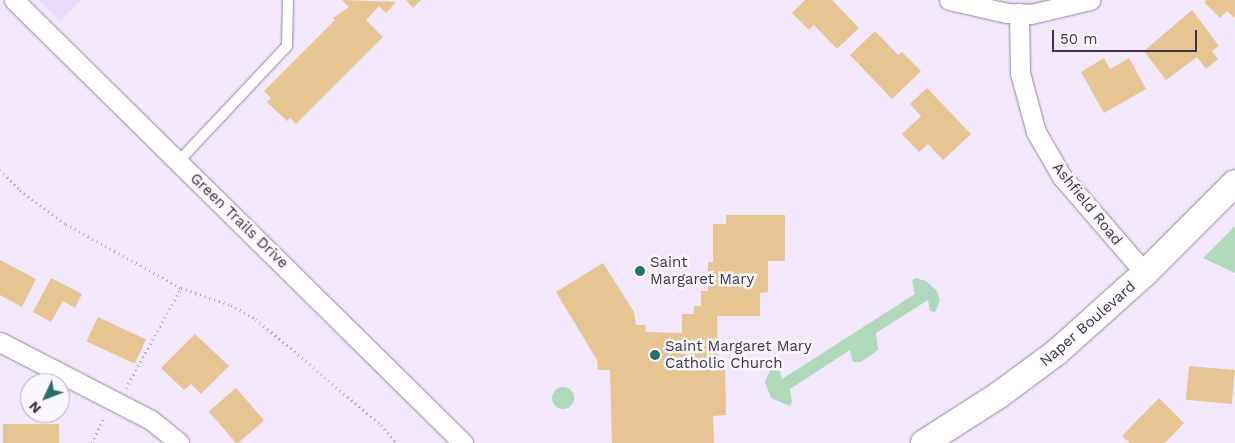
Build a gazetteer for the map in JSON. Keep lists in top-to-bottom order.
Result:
{
  "streets": {
    "main road": ["Naper Boulevard"],
    "street": ["Ashfield Road", "Green Trails Drive"]
  },
  "crossings": [
    ["Ashfield Road", "Naper Boulevard"]
  ],
  "places": ["Saint Margaret Mary", "Saint Margaret Mary Catholic Church"],
  "scale_bar": "50 m",
  "north": "bottom left"
}
